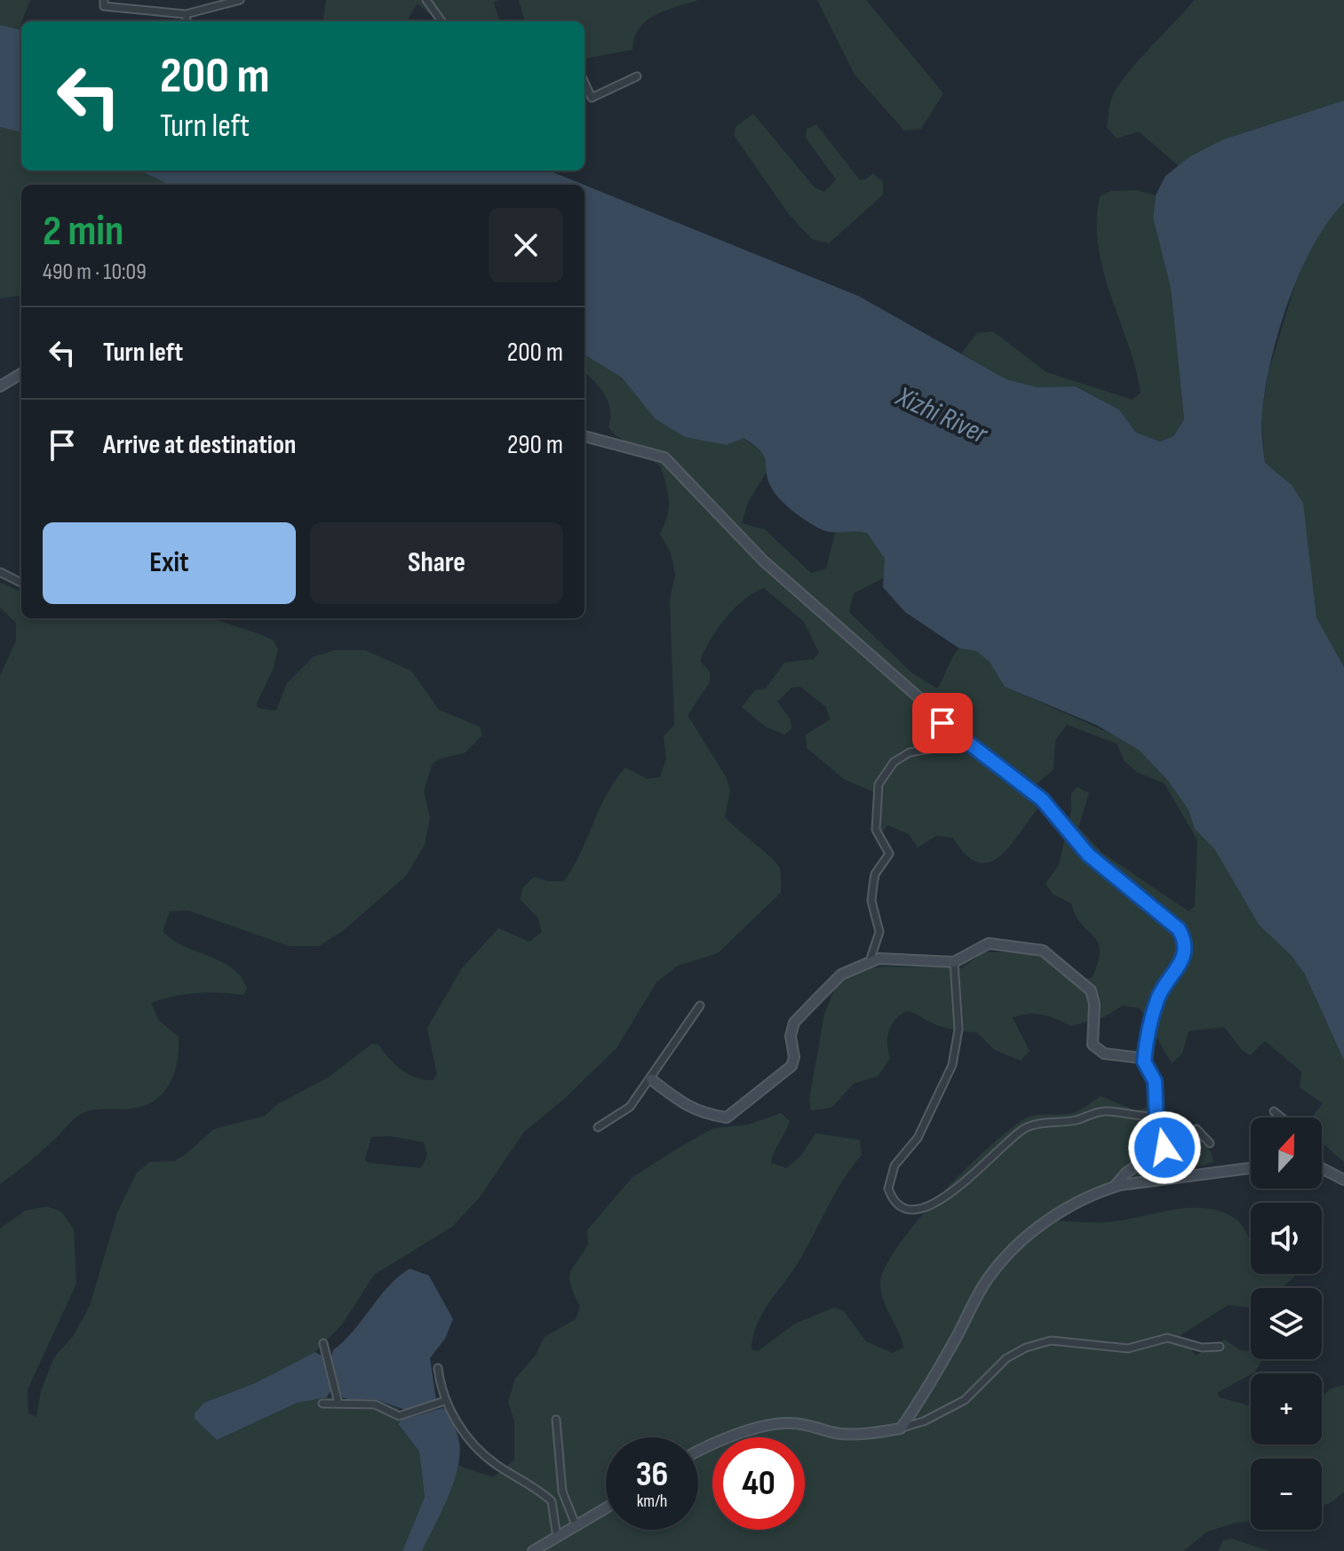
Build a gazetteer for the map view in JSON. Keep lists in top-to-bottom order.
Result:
{
  "water": ["Xizhi River"],
  "north": "top",
  "page": {
    "turn": ["200 m", "Turn left"],
    "heading": ["2 min", "490 m · 10:09"],
    "list": [
      {
        "name": "Turn left",
        "value": "200 m"
      },
      {
        "name": "Arrive at destination",
        "value": "290 m"
      }
    ],
    "buttons": ["Exit", "Share"],
    "map_buttons": ["+", "−"],
    "speed": "36 km/h",
    "limit": "40"
  }
}
